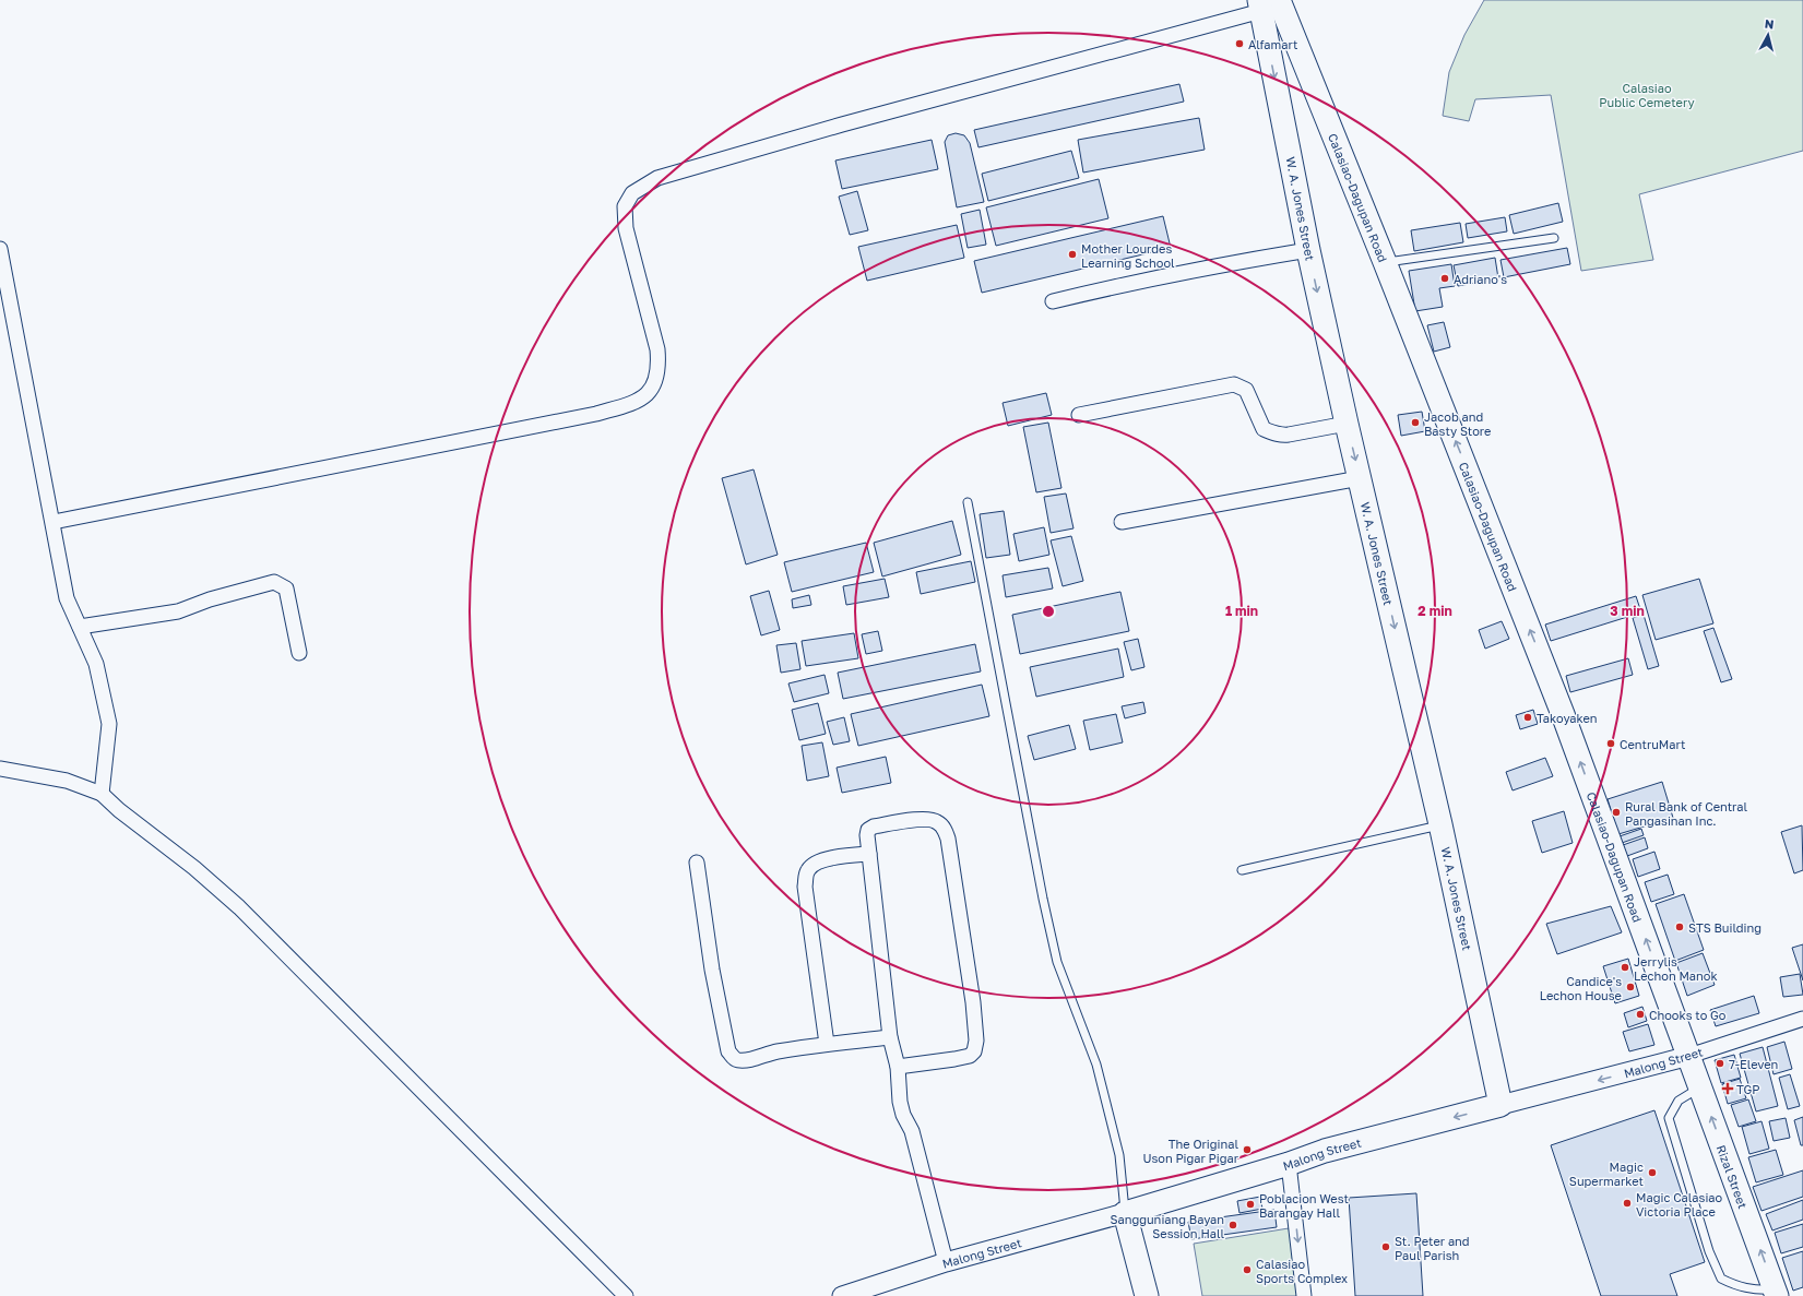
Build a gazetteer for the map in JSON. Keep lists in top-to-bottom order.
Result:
{
  "streets": {
    "main road": [
      "Calasiao-Dagupan Road",
      "W. A. Jones Street",
      "Malong Street",
      "Rizal Street"
    ]
  },
  "crossings": [
    ["Calasiao-Dagupan Road", "W. A. Jones Street"],
    ["Calasiao-Dagupan Road", "Malong Street"],
    ["Calasiao-Dagupan Road", "Rizal Street"],
    ["W. A. Jones Street", "Malong Street"],
    ["Malong Street", "Rizal Street"]
  ],
  "one_way": [
    "Calasiao-Dagupan Road",
    "W. A. Jones Street",
    "Malong Street",
    "Rizal Street"
  ],
  "parks": ["Calasiao Public Cemetery"],
  "places": {
    "other": [
      "Alfamart",
      "Mother Lourdes Learning School",
      "Adriano's",
      "Jacob and Basty Store",
      "Takoyaken",
      "CentruMart",
      "Rural Bank of Central Pangasinan Inc.",
      "STS Building",
      "Jerrylis Lechon Manok",
      "Candice's Lechon House",
      "Chooks to Go",
      "7-Eleven",
      "The Original Uson Pigar Pigar",
      "Magic Supermarket",
      "Magic Calasiao Victoria Place",
      "Poblacion West Barangay Hall",
      "Sangguniang Bayan Session Hall",
      "St. Peter and Paul Parish",
      "Calasiao Sports Complex"
    ],
    "health": ["TGP"]
  },
  "north": "top",
  "rings": ["1 min", "2 min", "3 min"]
}
